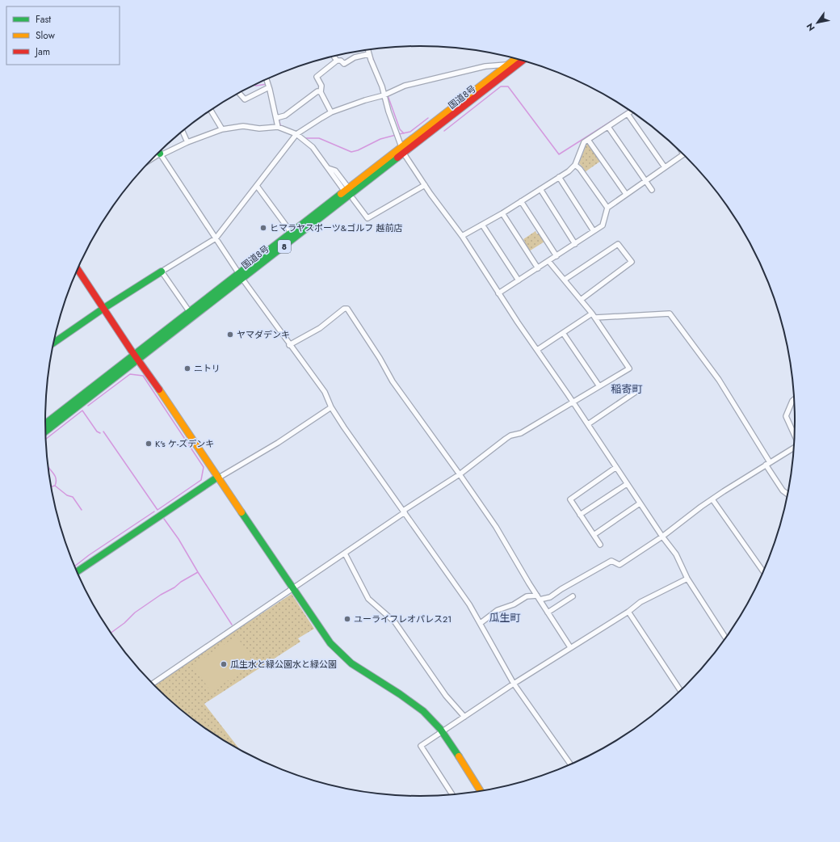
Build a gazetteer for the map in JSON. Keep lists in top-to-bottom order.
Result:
{
  "streets": {
    "main road": ["国道8号", "8"]
  },
  "districts": ["稲寄町", "瓜生町"],
  "places": [
    "ヒマラヤスポーツ&ゴルフ 越前店",
    "ヤマダデンキ",
    "ニトリ",
    "K's ケ-ズデンキ",
    "ユーライフレオパレス21",
    "瓜生水と緑公園水と緑公園"
  ],
  "legend": ["Fast", "Slow", "Jam"],
  "north": "bottom left"
}
